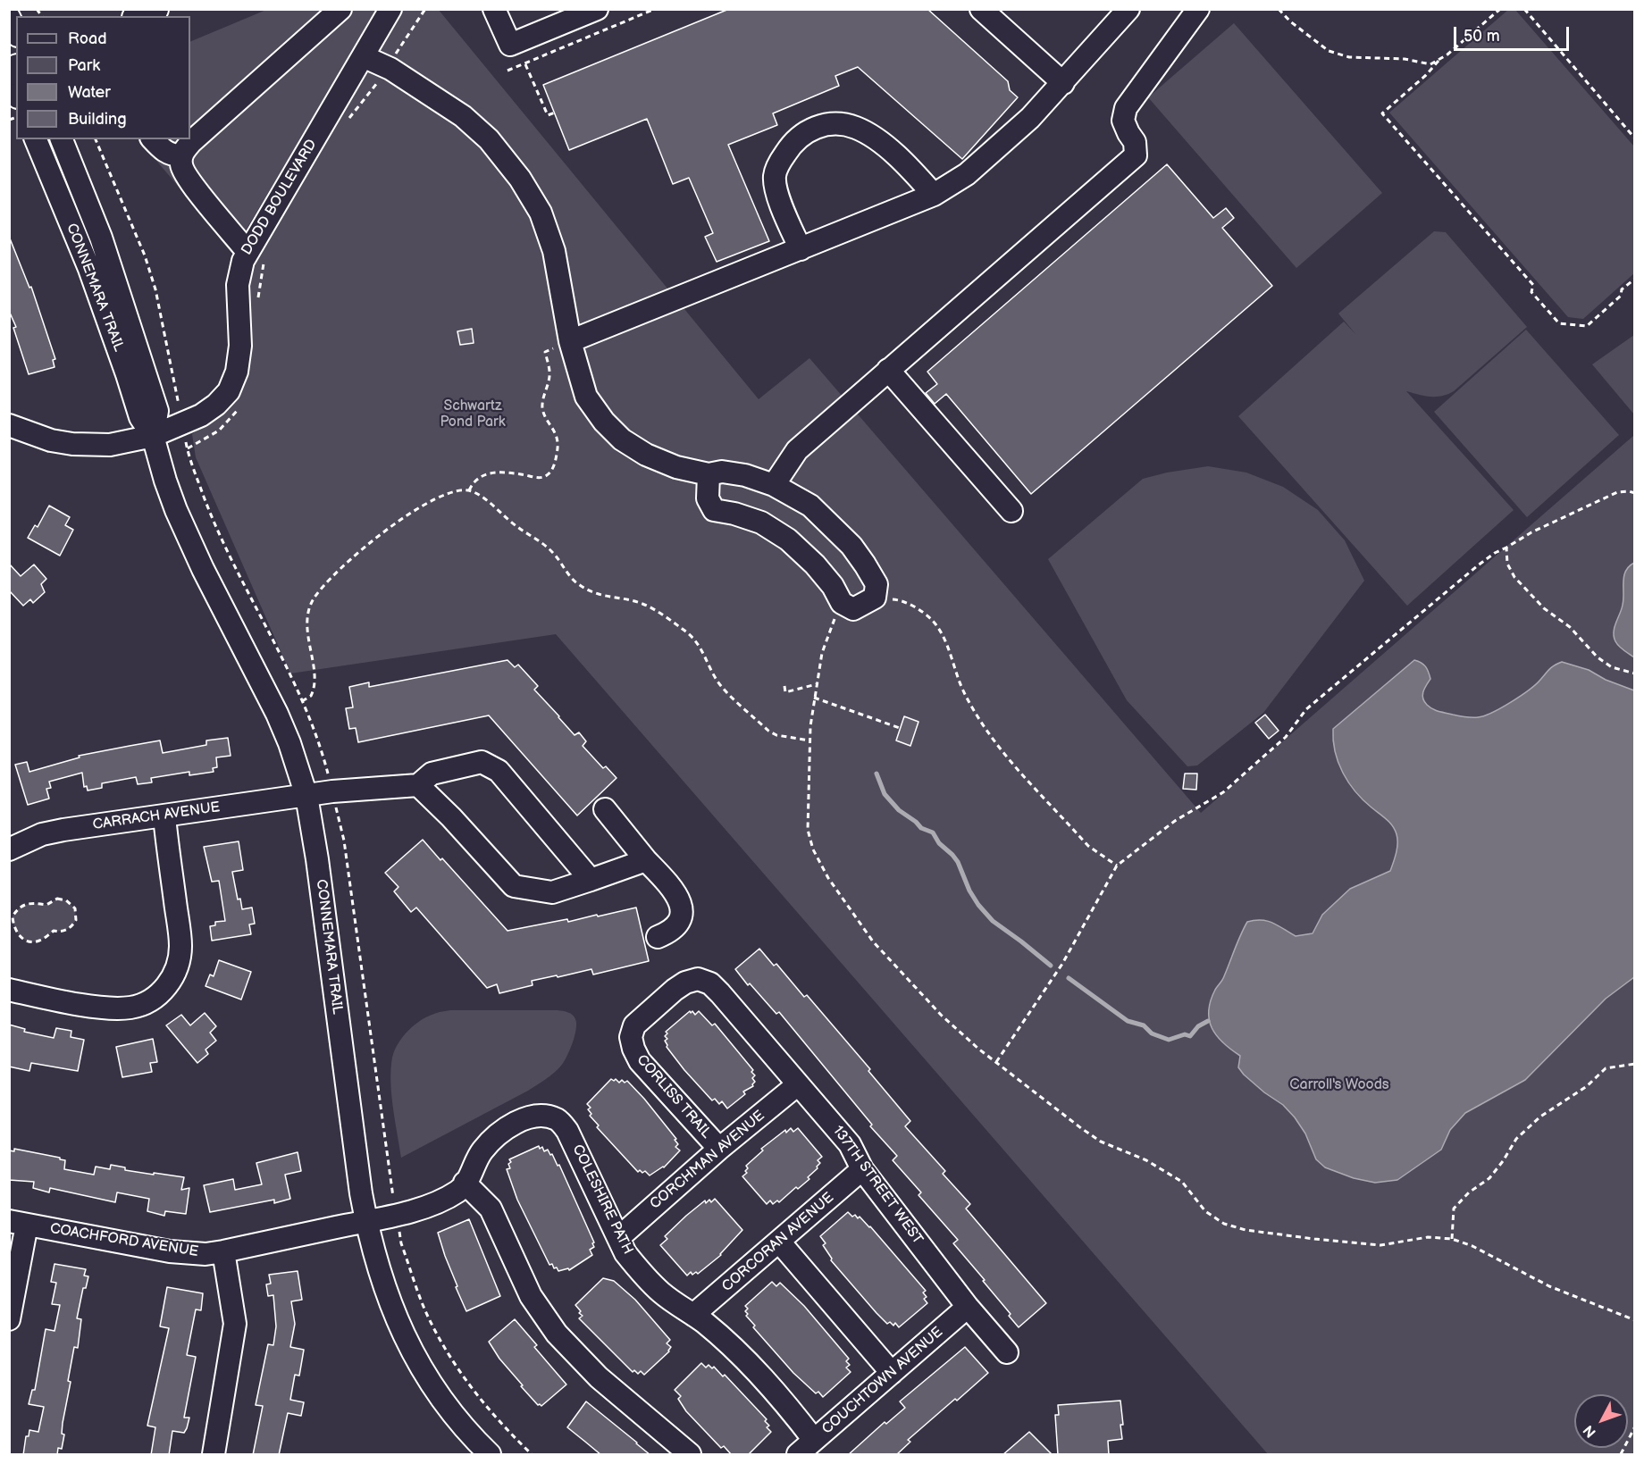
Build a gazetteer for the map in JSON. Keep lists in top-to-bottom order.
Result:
{
  "streets": {
    "street": [
      "DODD BOULEVARD",
      "CONNEMARA TRAIL",
      "CARRACH AVENUE",
      "CORLISS TRAIL",
      "CORCHMAN AVENUE",
      "137TH STREET WEST",
      "COLESHIRE PATH",
      "COACHFORD AVENUE",
      "CORCORAN AVENUE",
      "COUCHTOWN AVENUE"
    ]
  },
  "crossings": [
    ["DODD BOULEVARD", "CONNEMARA TRAIL"],
    ["CONNEMARA TRAIL", "CARRACH AVENUE"],
    ["CONNEMARA TRAIL", "COLESHIRE PATH"],
    ["CONNEMARA TRAIL", "COACHFORD AVENUE"],
    ["CORLISS TRAIL", "CORCHMAN AVENUE"],
    ["CORLISS TRAIL", "137TH STREET WEST"],
    ["CORCHMAN AVENUE", "137TH STREET WEST"],
    ["CORCHMAN AVENUE", "COLESHIRE PATH"],
    ["137TH STREET WEST", "CORCORAN AVENUE"],
    ["137TH STREET WEST", "COUCHTOWN AVENUE"],
    ["COLESHIRE PATH", "COACHFORD AVENUE"],
    ["COLESHIRE PATH", "CORCORAN AVENUE"],
    ["COLESHIRE PATH", "COUCHTOWN AVENUE"]
  ],
  "parks": ["Schwartz Pond Park", "Carroll's Woods"],
  "legend": [
    "Road",
    "Park",
    "Water",
    "Building"
  ],
  "scale_bar": "50 m",
  "north": "bottom left"
}
